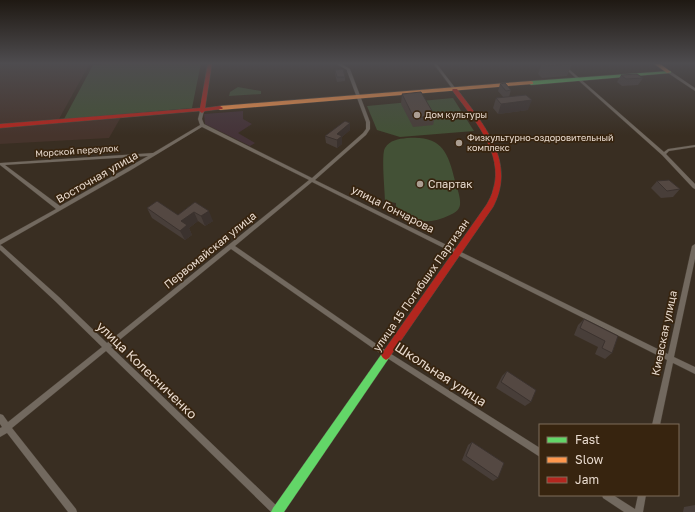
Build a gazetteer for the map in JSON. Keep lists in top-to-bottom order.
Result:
{
  "streets": {
    "main road": ["улица 15 Погибших Партизан"],
    "street": [
      "Морской переулок",
      "Восточная улица",
      "улица Гончарова",
      "Первомайская улица",
      "Киевская улица",
      "улица Колесниченко",
      "Школьная улица"
    ]
  },
  "crossings": [
    ["Морской переулок", "Восточная улица"],
    ["Восточная улица", "улица Гончарова"],
    ["улица Гончарова", "Первомайская улица"],
    ["улица Гончарова", "улица 15 Погибших Партизан"],
    ["улица Гончарова", "Киевская улица"],
    ["Первомайская улица", "улица Колесниченко"],
    ["Первомайская улица", "Школьная улица"],
    ["улица 15 Погибших Партизан", "улица Колесниченко"],
    ["улица 15 Погибших Партизан", "Школьная улица"]
  ],
  "places": ["Дом культуры", "Физкультурно-оздоровительный комплекс", "Спартак"],
  "legend": ["Fast", "Slow", "Jam"]
}
